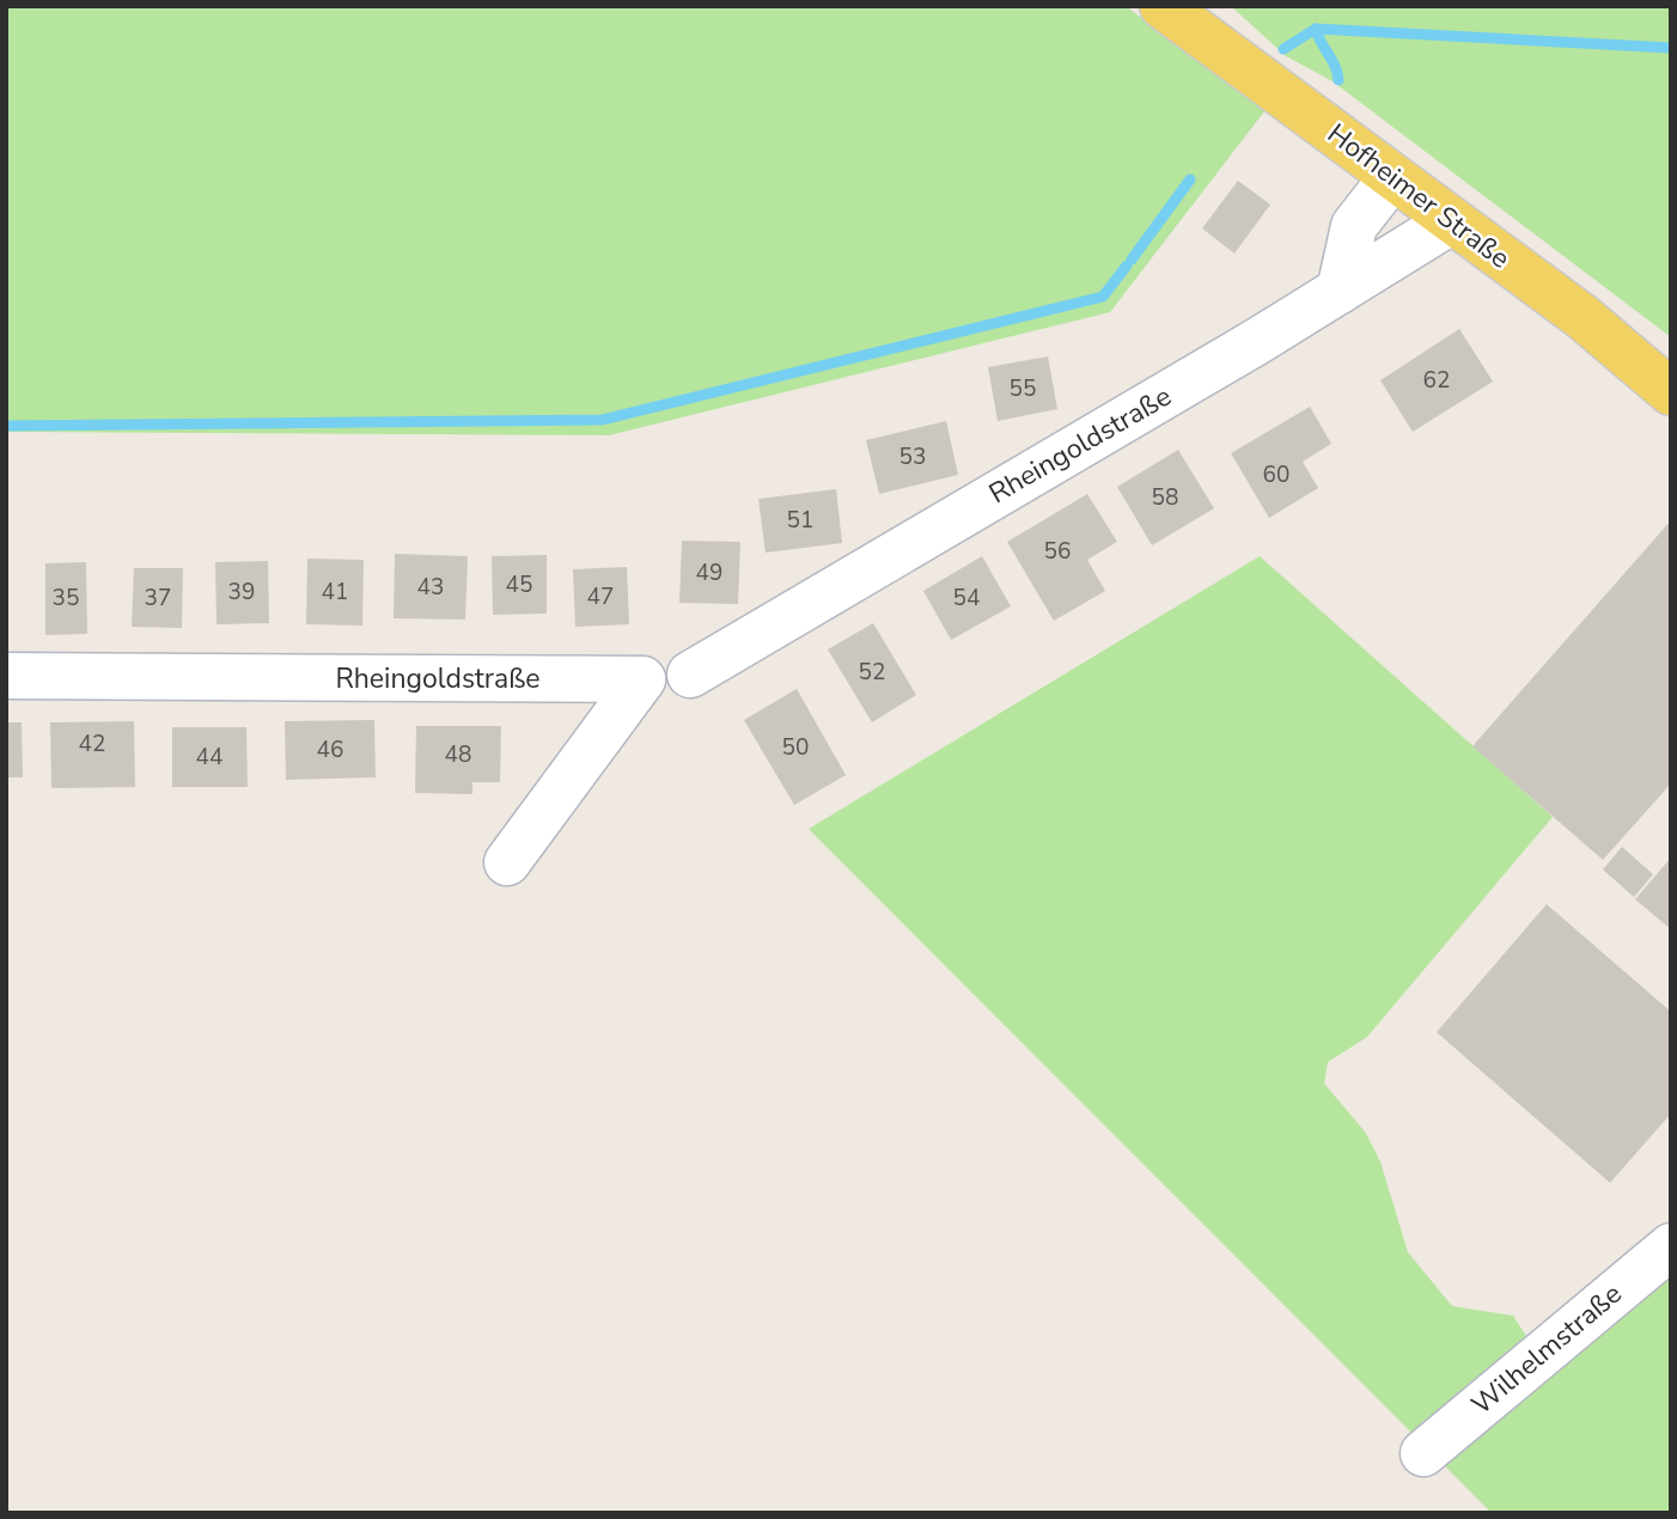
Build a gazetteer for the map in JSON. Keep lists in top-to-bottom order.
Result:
{
  "streets": {
    "main road": ["Hofheimer Straße"],
    "street": ["Rheingoldstraße", "Wilhelmstraße"]
  },
  "crossings": [
    ["Hofheimer Straße", "Rheingoldstraße"]
  ],
  "house_numbers": [
    "62",
    "55",
    "53",
    "60",
    "58",
    "51",
    "56",
    "49",
    "45",
    "43",
    "39",
    "41",
    "47",
    "35",
    "37",
    "54",
    "52",
    "42",
    "50",
    "46",
    "48",
    "44"
  ]
}
